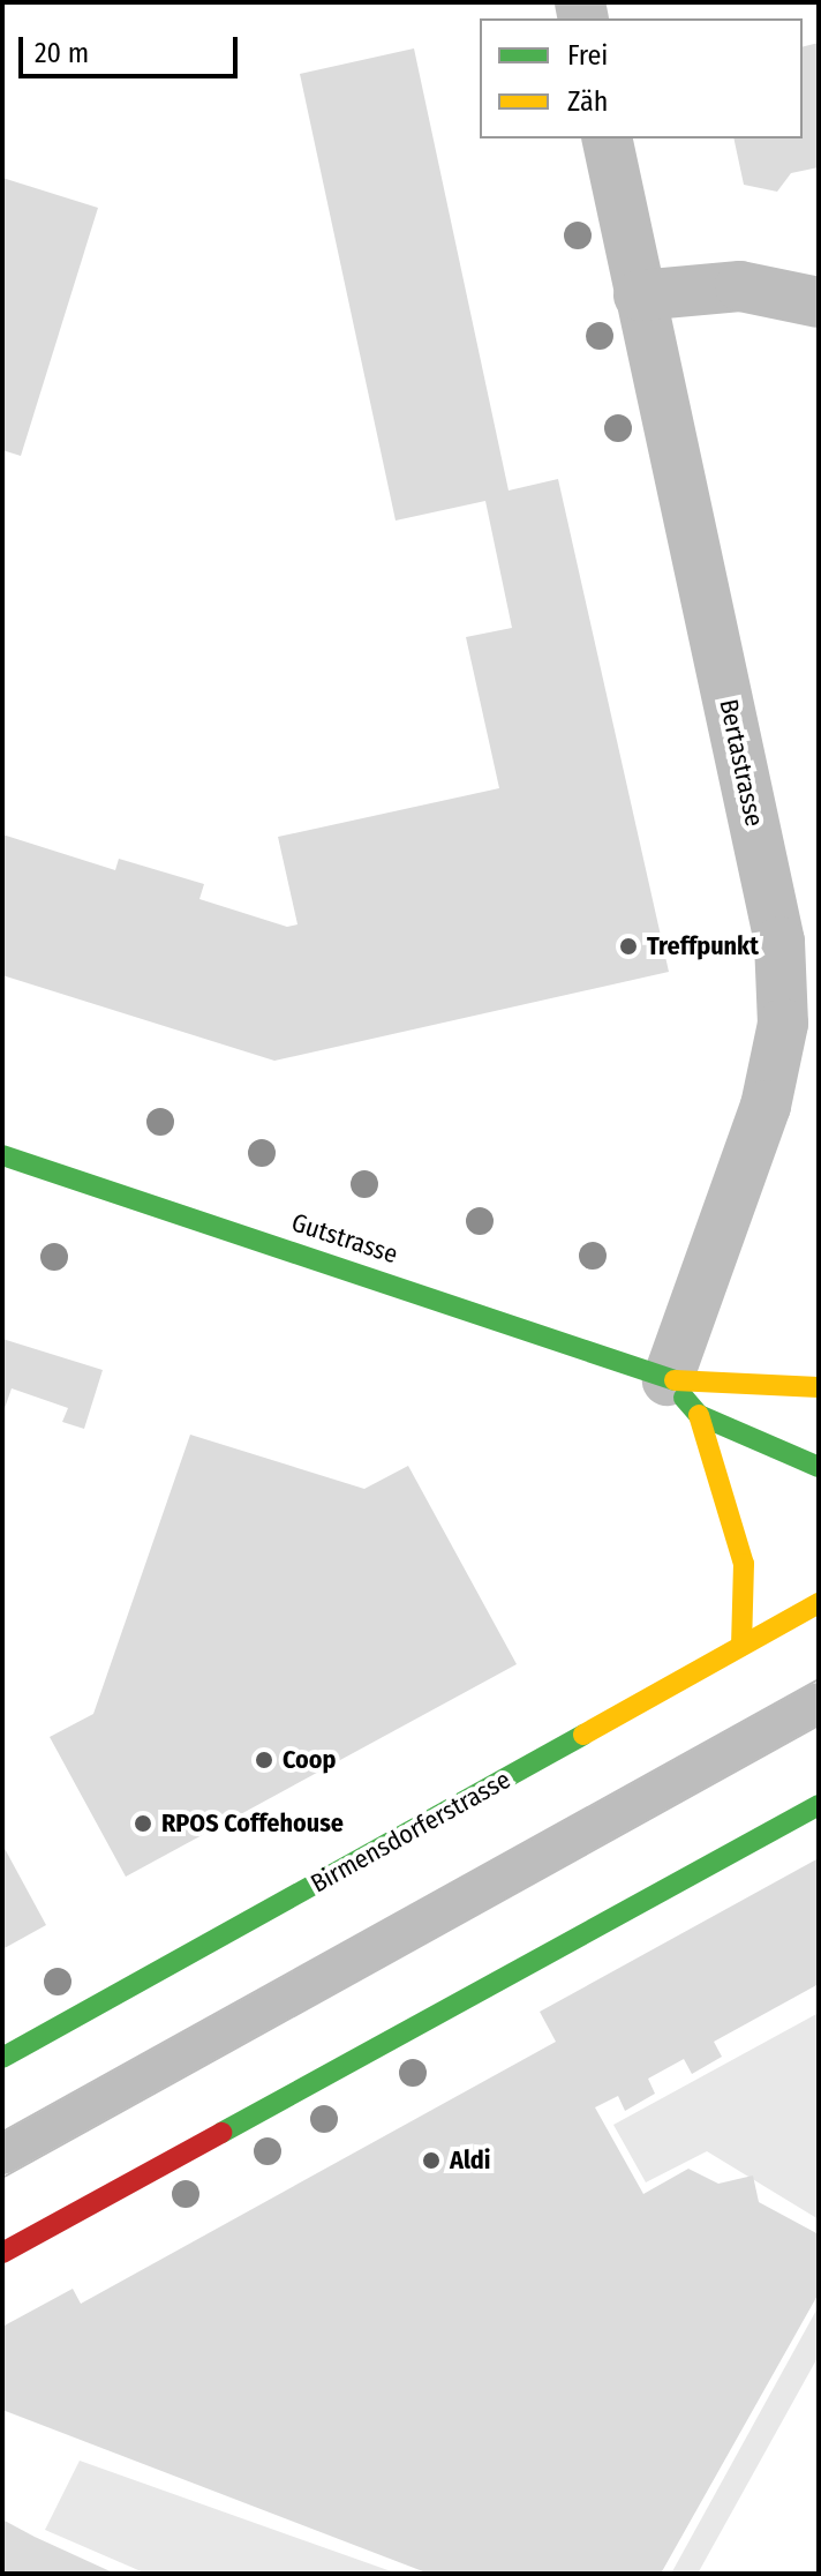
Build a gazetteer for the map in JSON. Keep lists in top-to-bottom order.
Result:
{
  "streets": {
    "main road": ["Gutstrasse", "Birmensdorferstrasse"],
    "street": ["Bertastrasse"]
  },
  "crossings": [
    ["Bertastrasse", "Gutstrasse"]
  ],
  "places": [
    "Treffpunkt",
    "Coop",
    "RPOS Coffehouse",
    "Aldi"
  ],
  "legend": ["Frei", "Zäh"],
  "scale_bar": "20 m"
}
